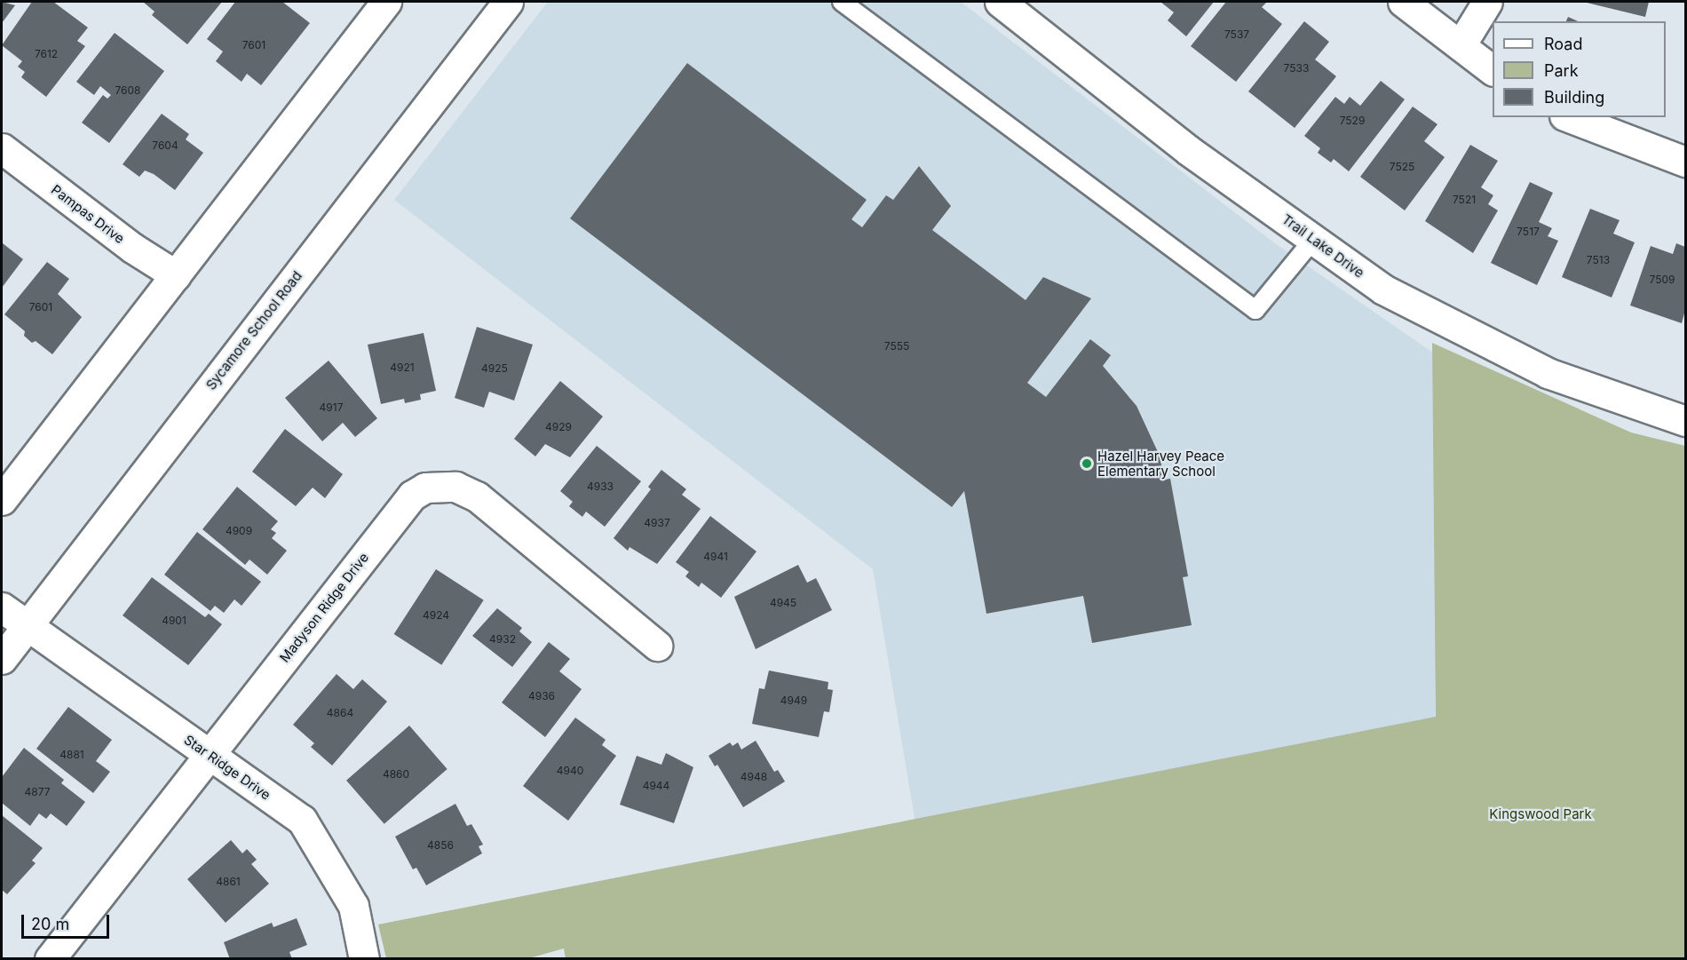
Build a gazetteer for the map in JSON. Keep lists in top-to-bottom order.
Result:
{
  "streets": {
    "street": [
      "Pampas Drive",
      "Trail Lake Drive",
      "Sycamore School Road",
      "Madyson Ridge Drive",
      "Star Ridge Drive"
    ]
  },
  "crossings": [
    ["Sycamore School Road", "Star Ridge Drive"],
    ["Madyson Ridge Drive", "Star Ridge Drive"]
  ],
  "parks": ["Kingswood Park"],
  "places": ["Hazel Harvey Peace Elementary School"],
  "house_numbers": [
    "7537",
    "7601",
    "7612",
    "7533",
    "7608",
    "7529",
    "7604",
    "7525",
    "7521",
    "7517",
    "7513",
    "7509",
    "7601",
    "7555",
    "4921",
    "4925",
    "4917",
    "4929",
    "4933",
    "4937",
    "4909",
    "4941",
    "4945",
    "4924",
    "4901",
    "4932",
    "4936",
    "4949",
    "4864",
    "4881",
    "4940",
    "4860",
    "4948",
    "4944",
    "4877",
    "4856",
    "4861"
  ],
  "legend": ["Road", "Park", "Building"],
  "scale_bar": "20 m"
}
